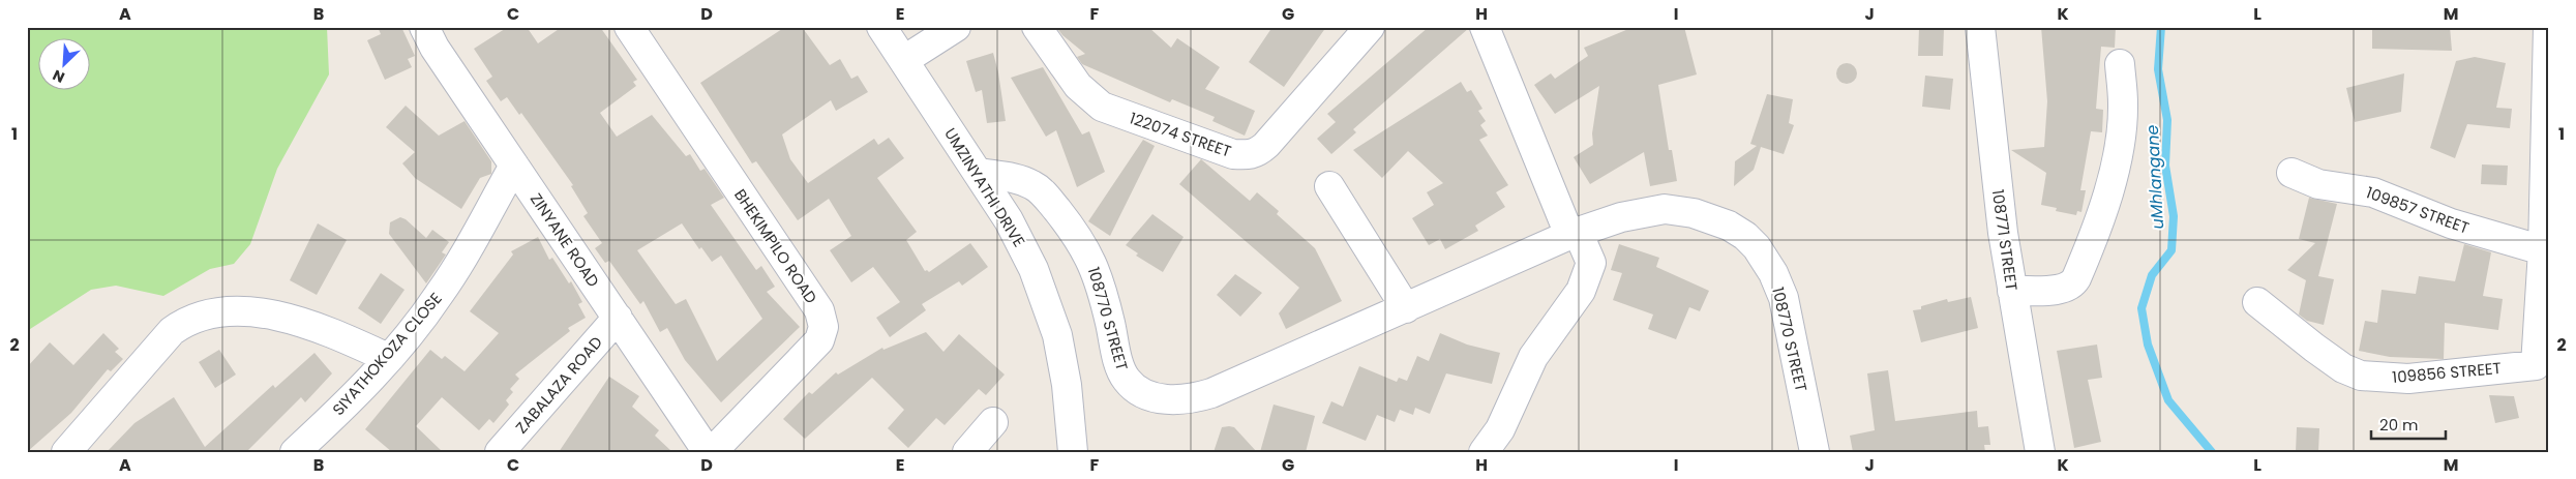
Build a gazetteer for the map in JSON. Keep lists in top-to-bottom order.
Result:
{
  "streets": {
    "street": [
      "122074 STREET",
      "UMZINYATHI DRIVE",
      "109857 STREET",
      "ZINYANE ROAD",
      "108771 STREET",
      "BHEKIMPILO ROAD",
      "108770 STREET",
      "SIYATHOKOZA CLOSE",
      "109856 STREET",
      "ZABALAZA ROAD"
    ]
  },
  "crossings": [
    ["UMZINYATHI DRIVE", "108770 STREET"],
    ["ZINYANE ROAD", "BHEKIMPILO ROAD"],
    ["ZINYANE ROAD", "SIYATHOKOZA CLOSE"],
    ["ZINYANE ROAD", "ZABALAZA ROAD"]
  ],
  "water": ["uMhlangane"],
  "scale_bar": "20 m",
  "north": "bottom left",
  "grid": {
    "columns": [
      "A",
      "B",
      "C",
      "D",
      "E",
      "F",
      "G",
      "H",
      "I",
      "J",
      "K",
      "L",
      "M"
    ],
    "rows": ["1", "2"]
  }
}
